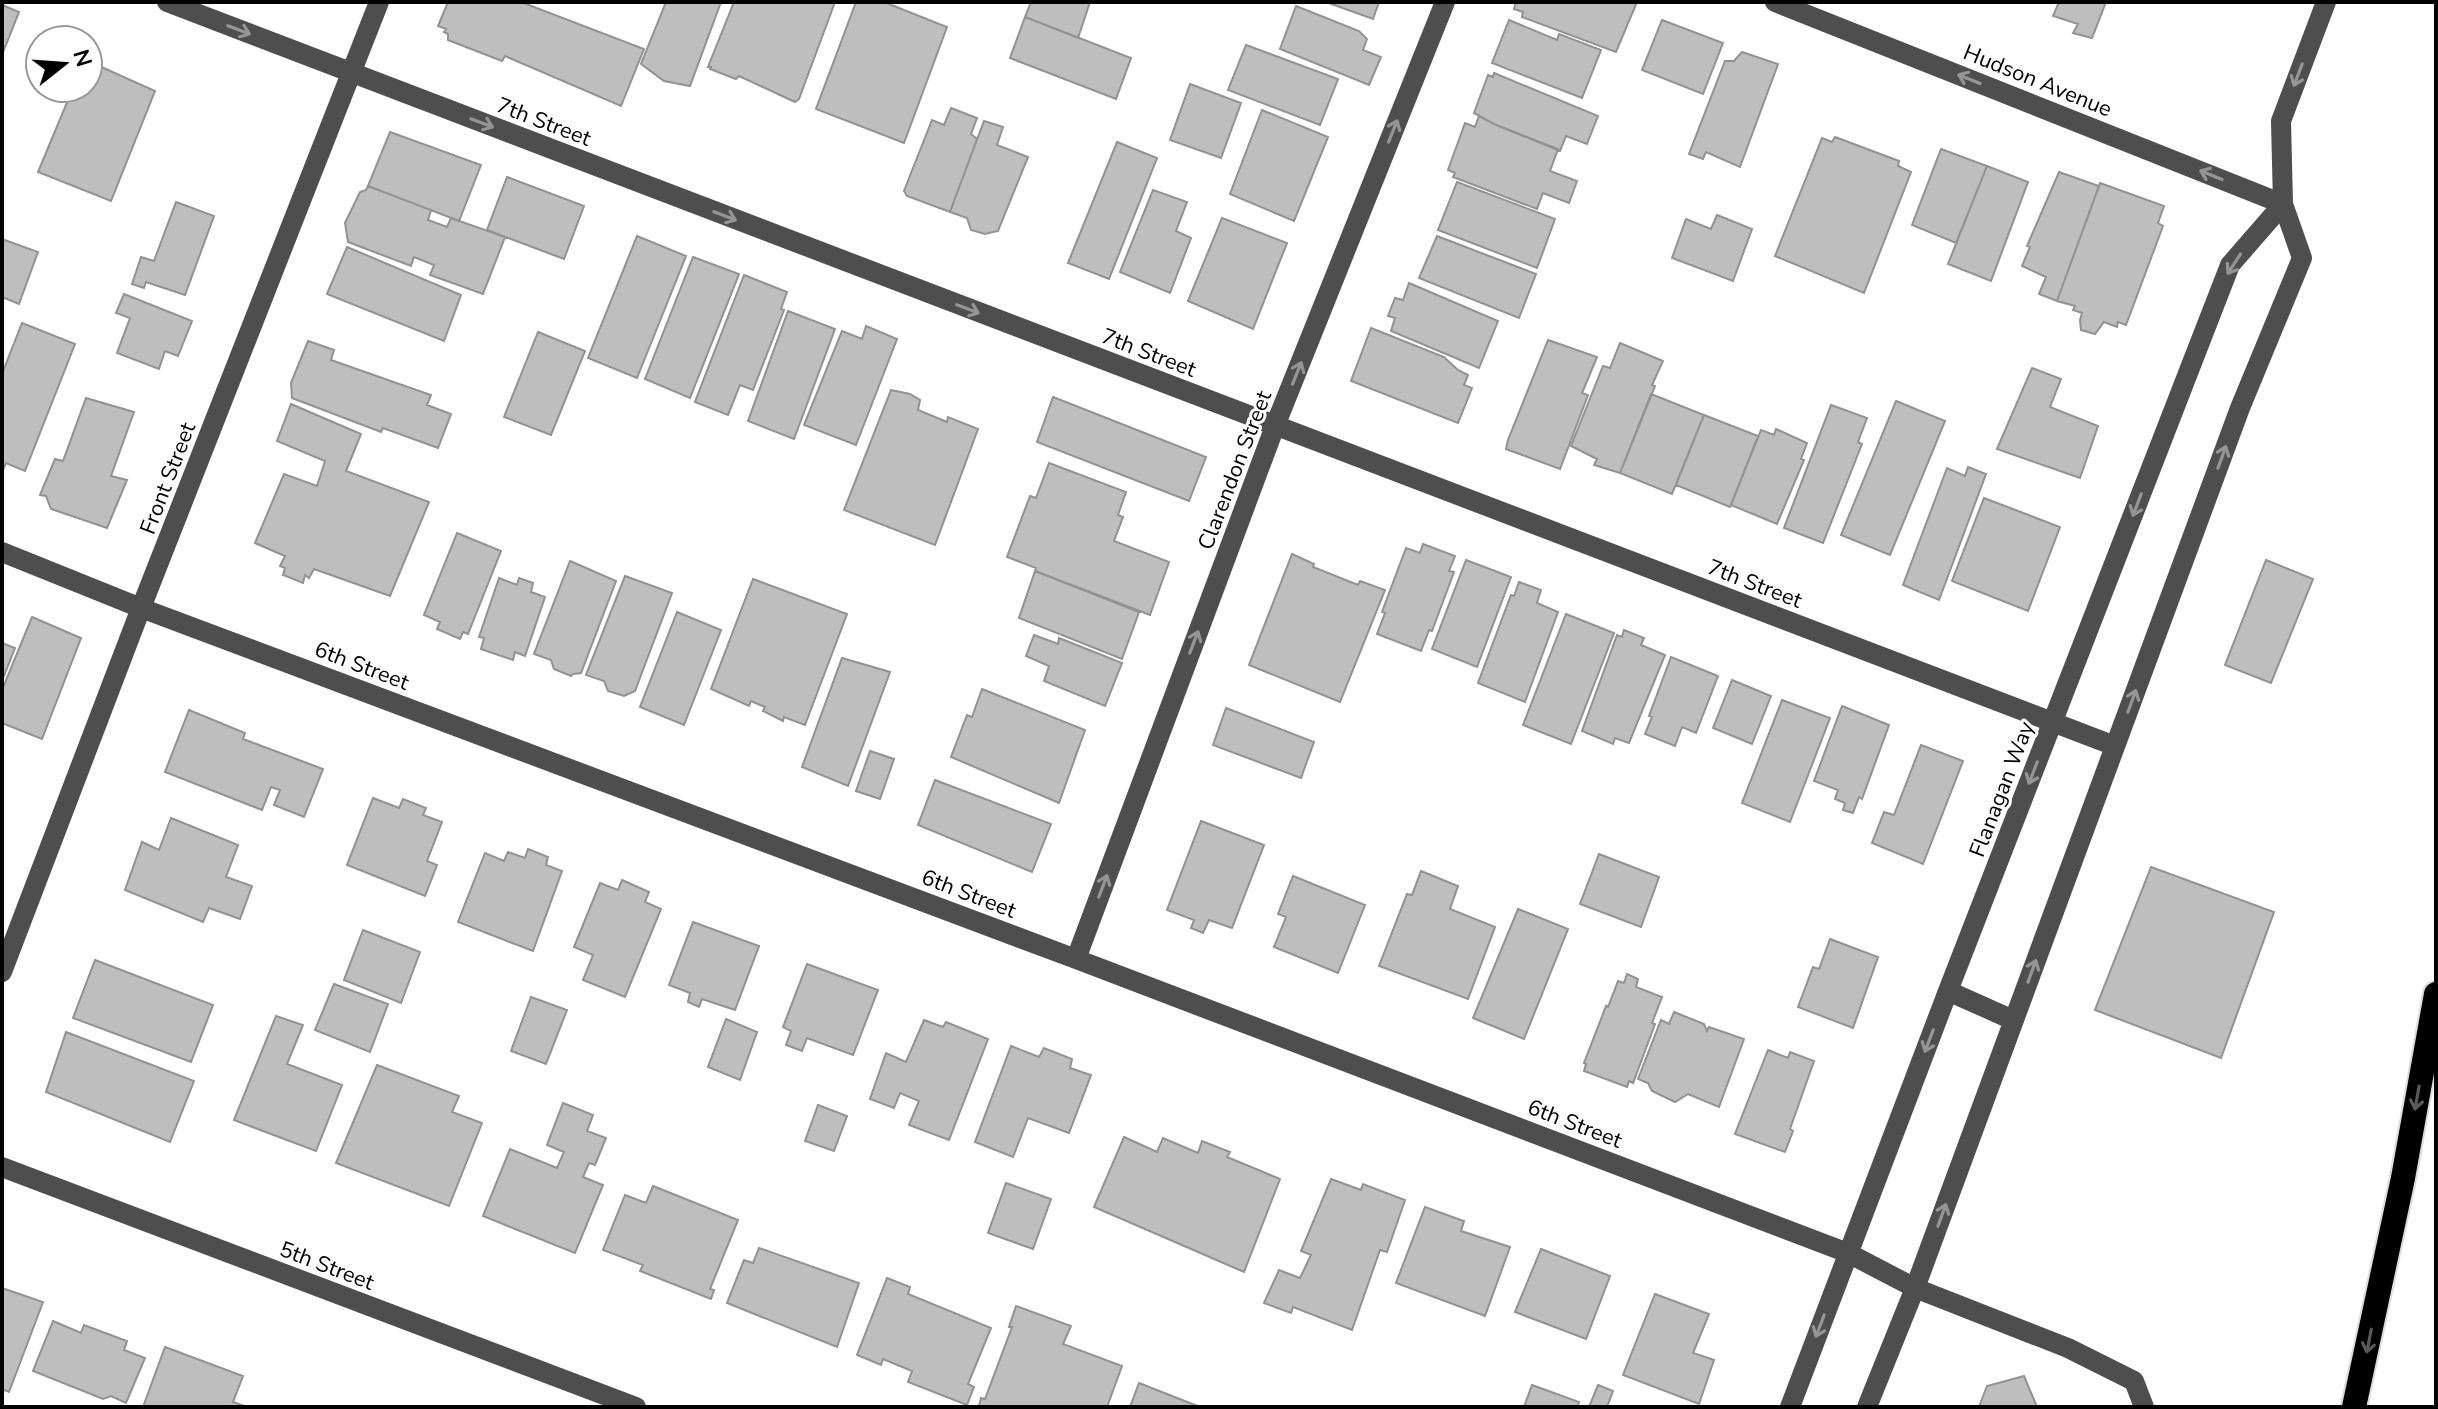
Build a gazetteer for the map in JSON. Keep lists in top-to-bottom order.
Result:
{
  "streets": {
    "street": [
      "Hudson Avenue",
      "7th Street",
      "Clarendon Street",
      "Front Street",
      "6th Street",
      "Flanagan Way",
      "5th Street"
    ]
  },
  "crossings": [
    ["Hudson Avenue", "Flanagan Way"],
    ["7th Street", "Clarendon Street"],
    ["7th Street", "Front Street"],
    ["7th Street", "Flanagan Way"],
    ["Clarendon Street", "6th Street"],
    ["Front Street", "6th Street"],
    ["6th Street", "Flanagan Way"]
  ],
  "one_way": ["Hudson Avenue", "7th Street", "Clarendon Street"],
  "north": "right"
}
